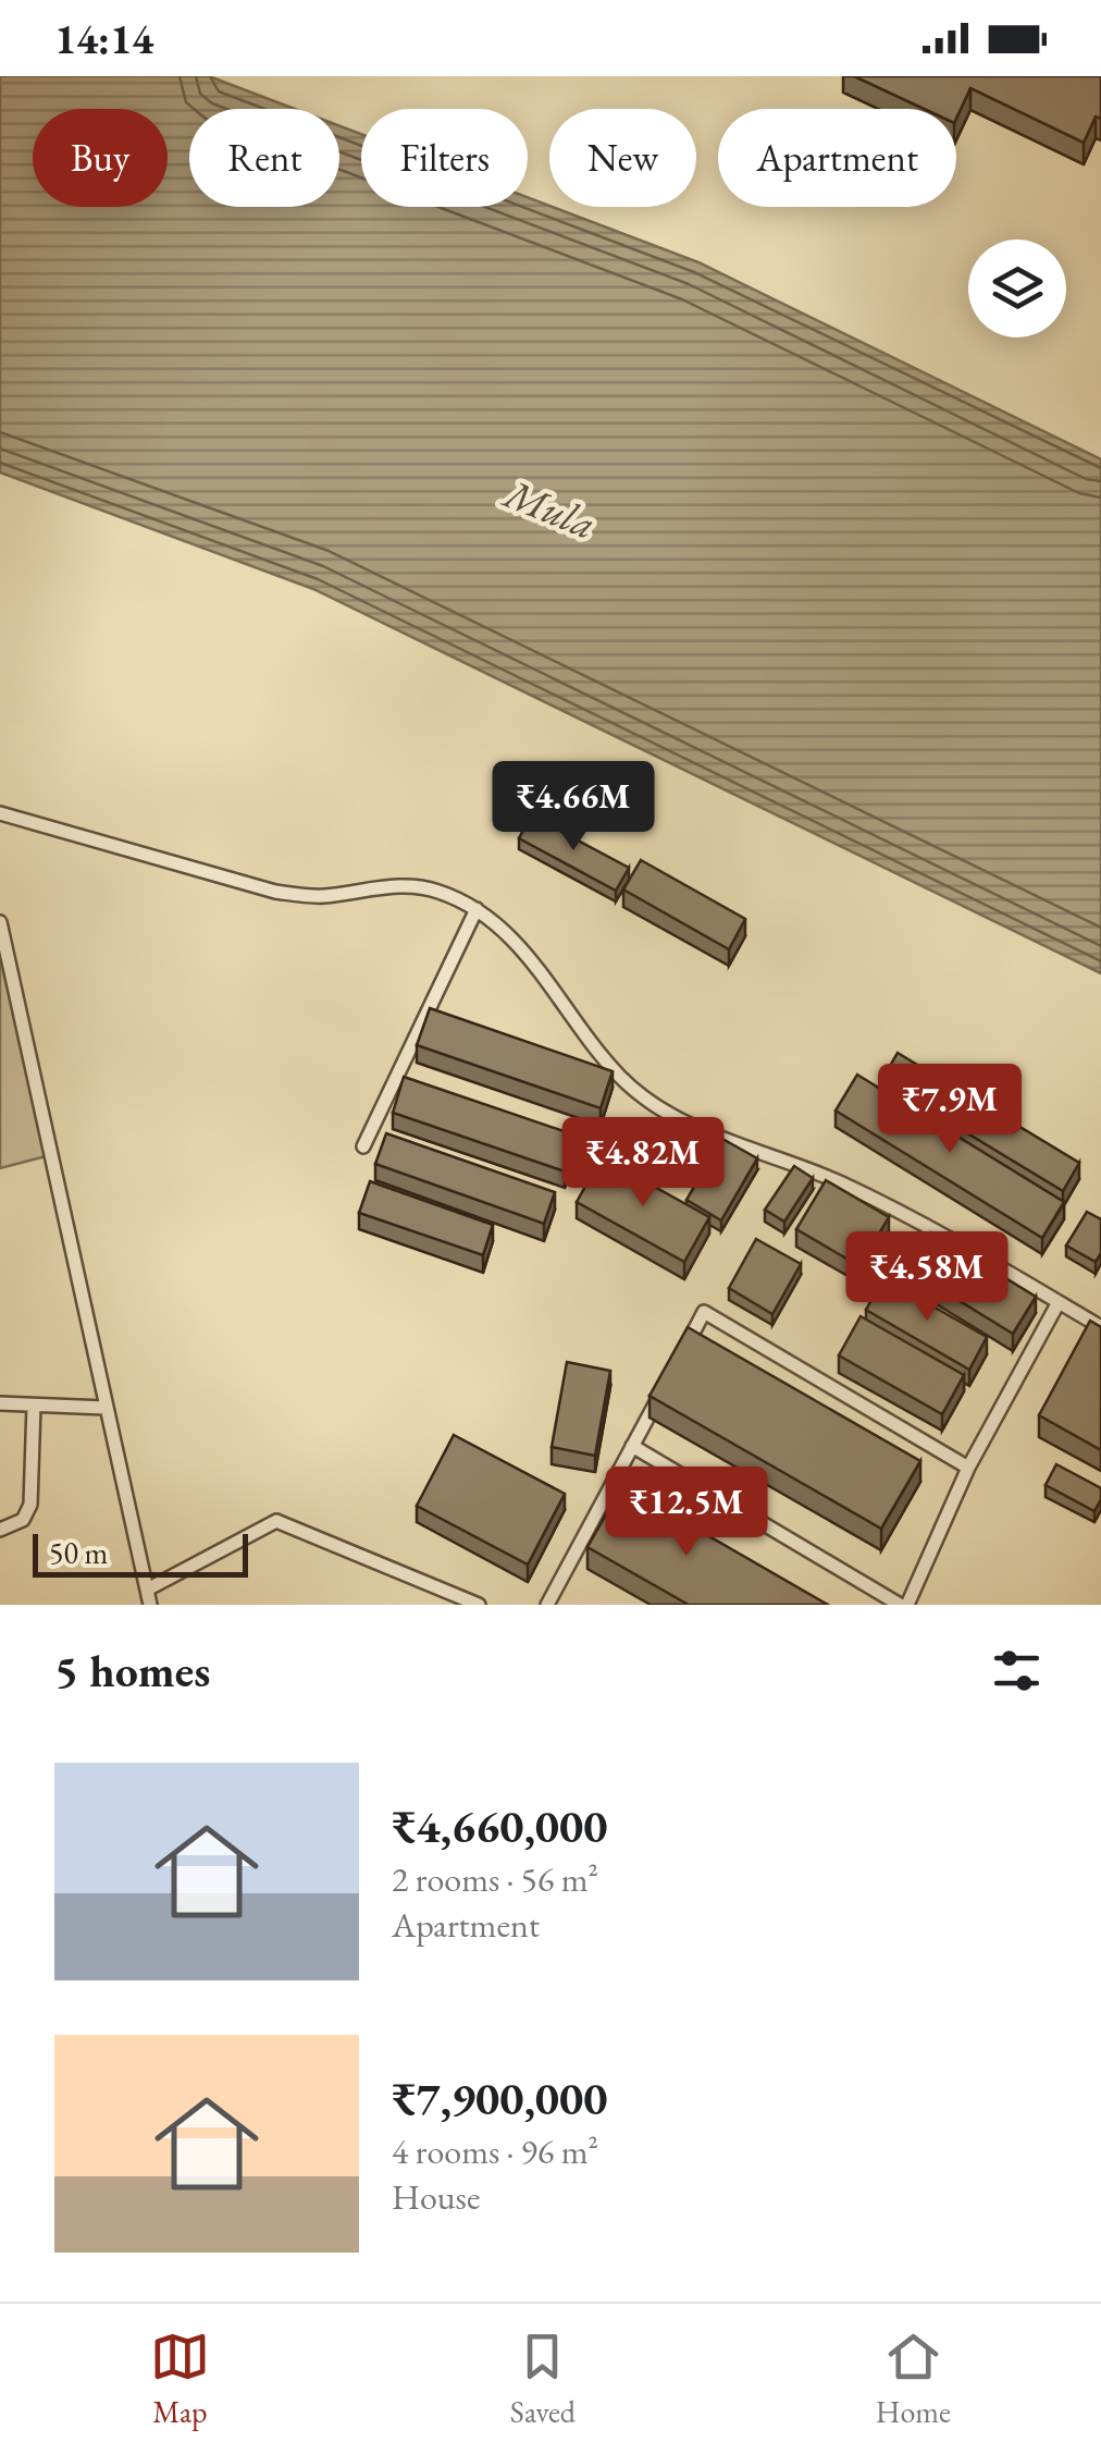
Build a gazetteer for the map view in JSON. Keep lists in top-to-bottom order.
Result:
{
  "water": ["Mula"],
  "scale_bar": "50 m",
  "page": {
    "status": "14:14",
    "chip": [
      "Buy",
      "Rent",
      "Filters",
      "New",
      "Apartment"
    ],
    "price": [
      "₹4.66M",
      "₹7.9M",
      "₹4.82M",
      "₹4.58M",
      "₹12.5M"
    ],
    "scale": "50 m",
    "heading": "5 homes",
    "list": [
      {
        "name": "₹4,660,000",
        "note": "2 rooms · 56 m² · Apartment"
      },
      {
        "name": "₹7,900,000",
        "note": "4 rooms · 96 m² · House"
      }
    ],
    "tabs": ["Map", "Saved", "Home"]
  }
}
